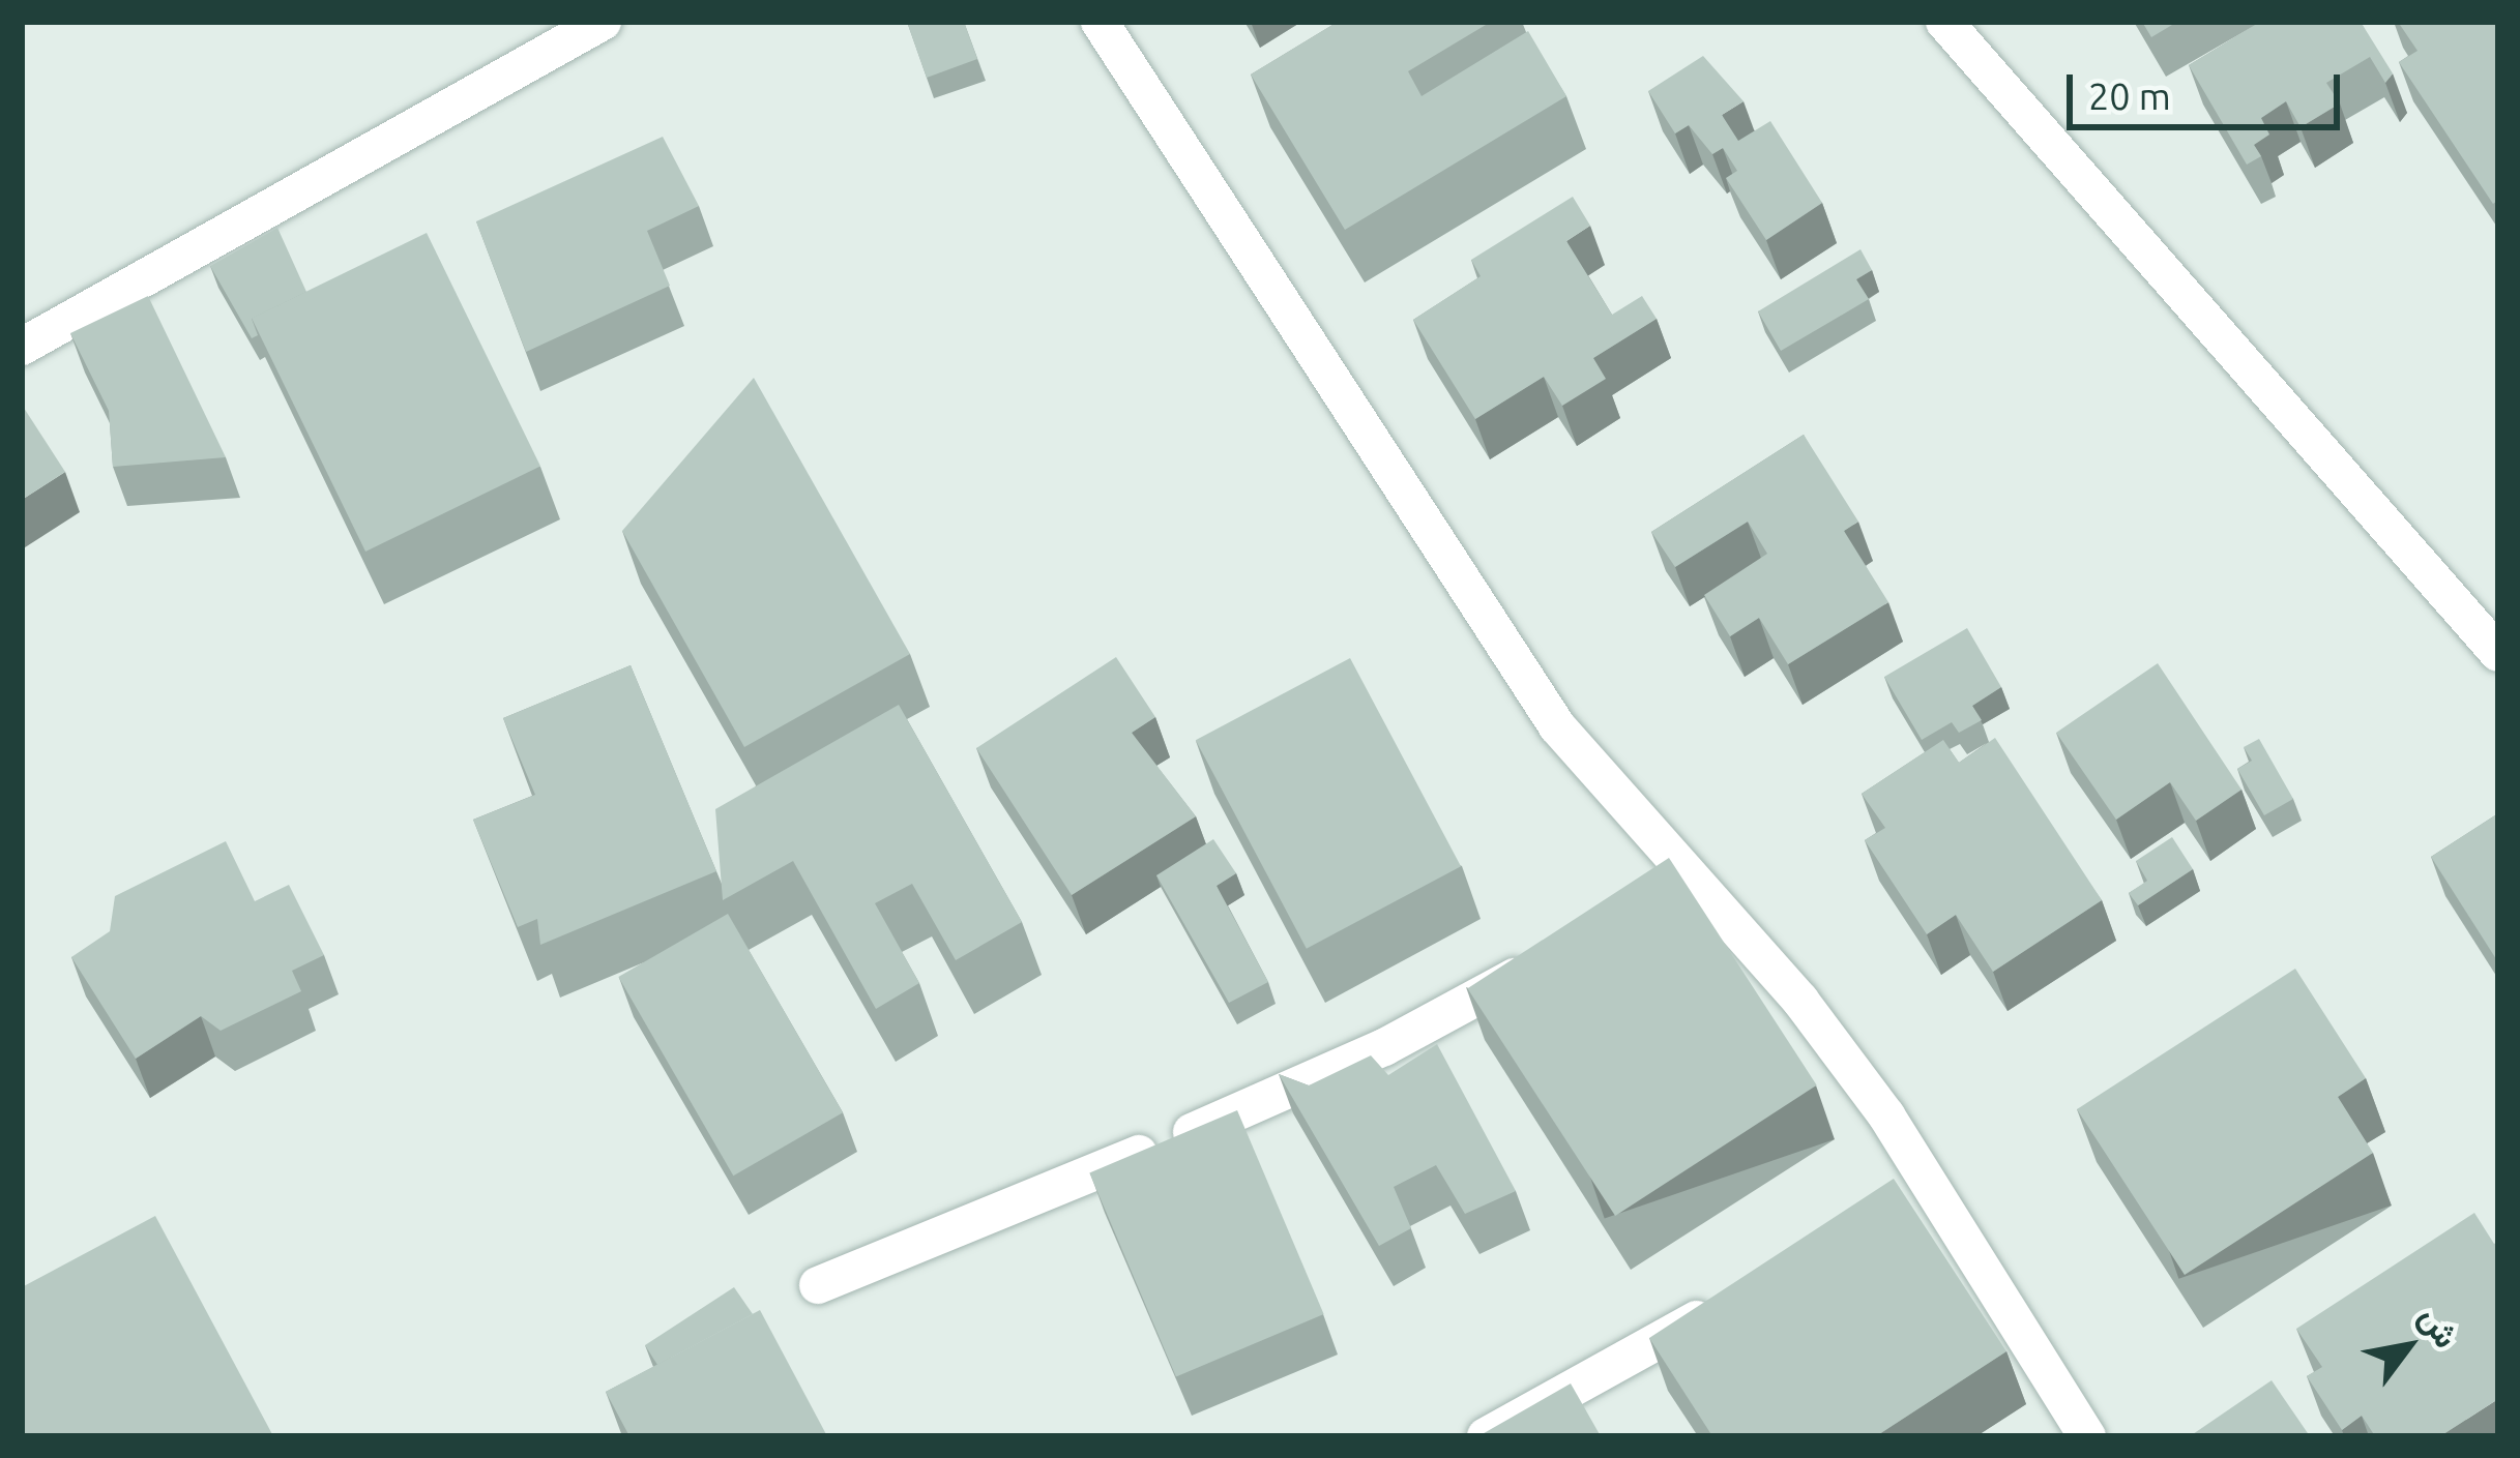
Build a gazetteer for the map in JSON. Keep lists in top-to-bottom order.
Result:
{
  "scale_bar": "20 m",
  "north": "top right"
}
